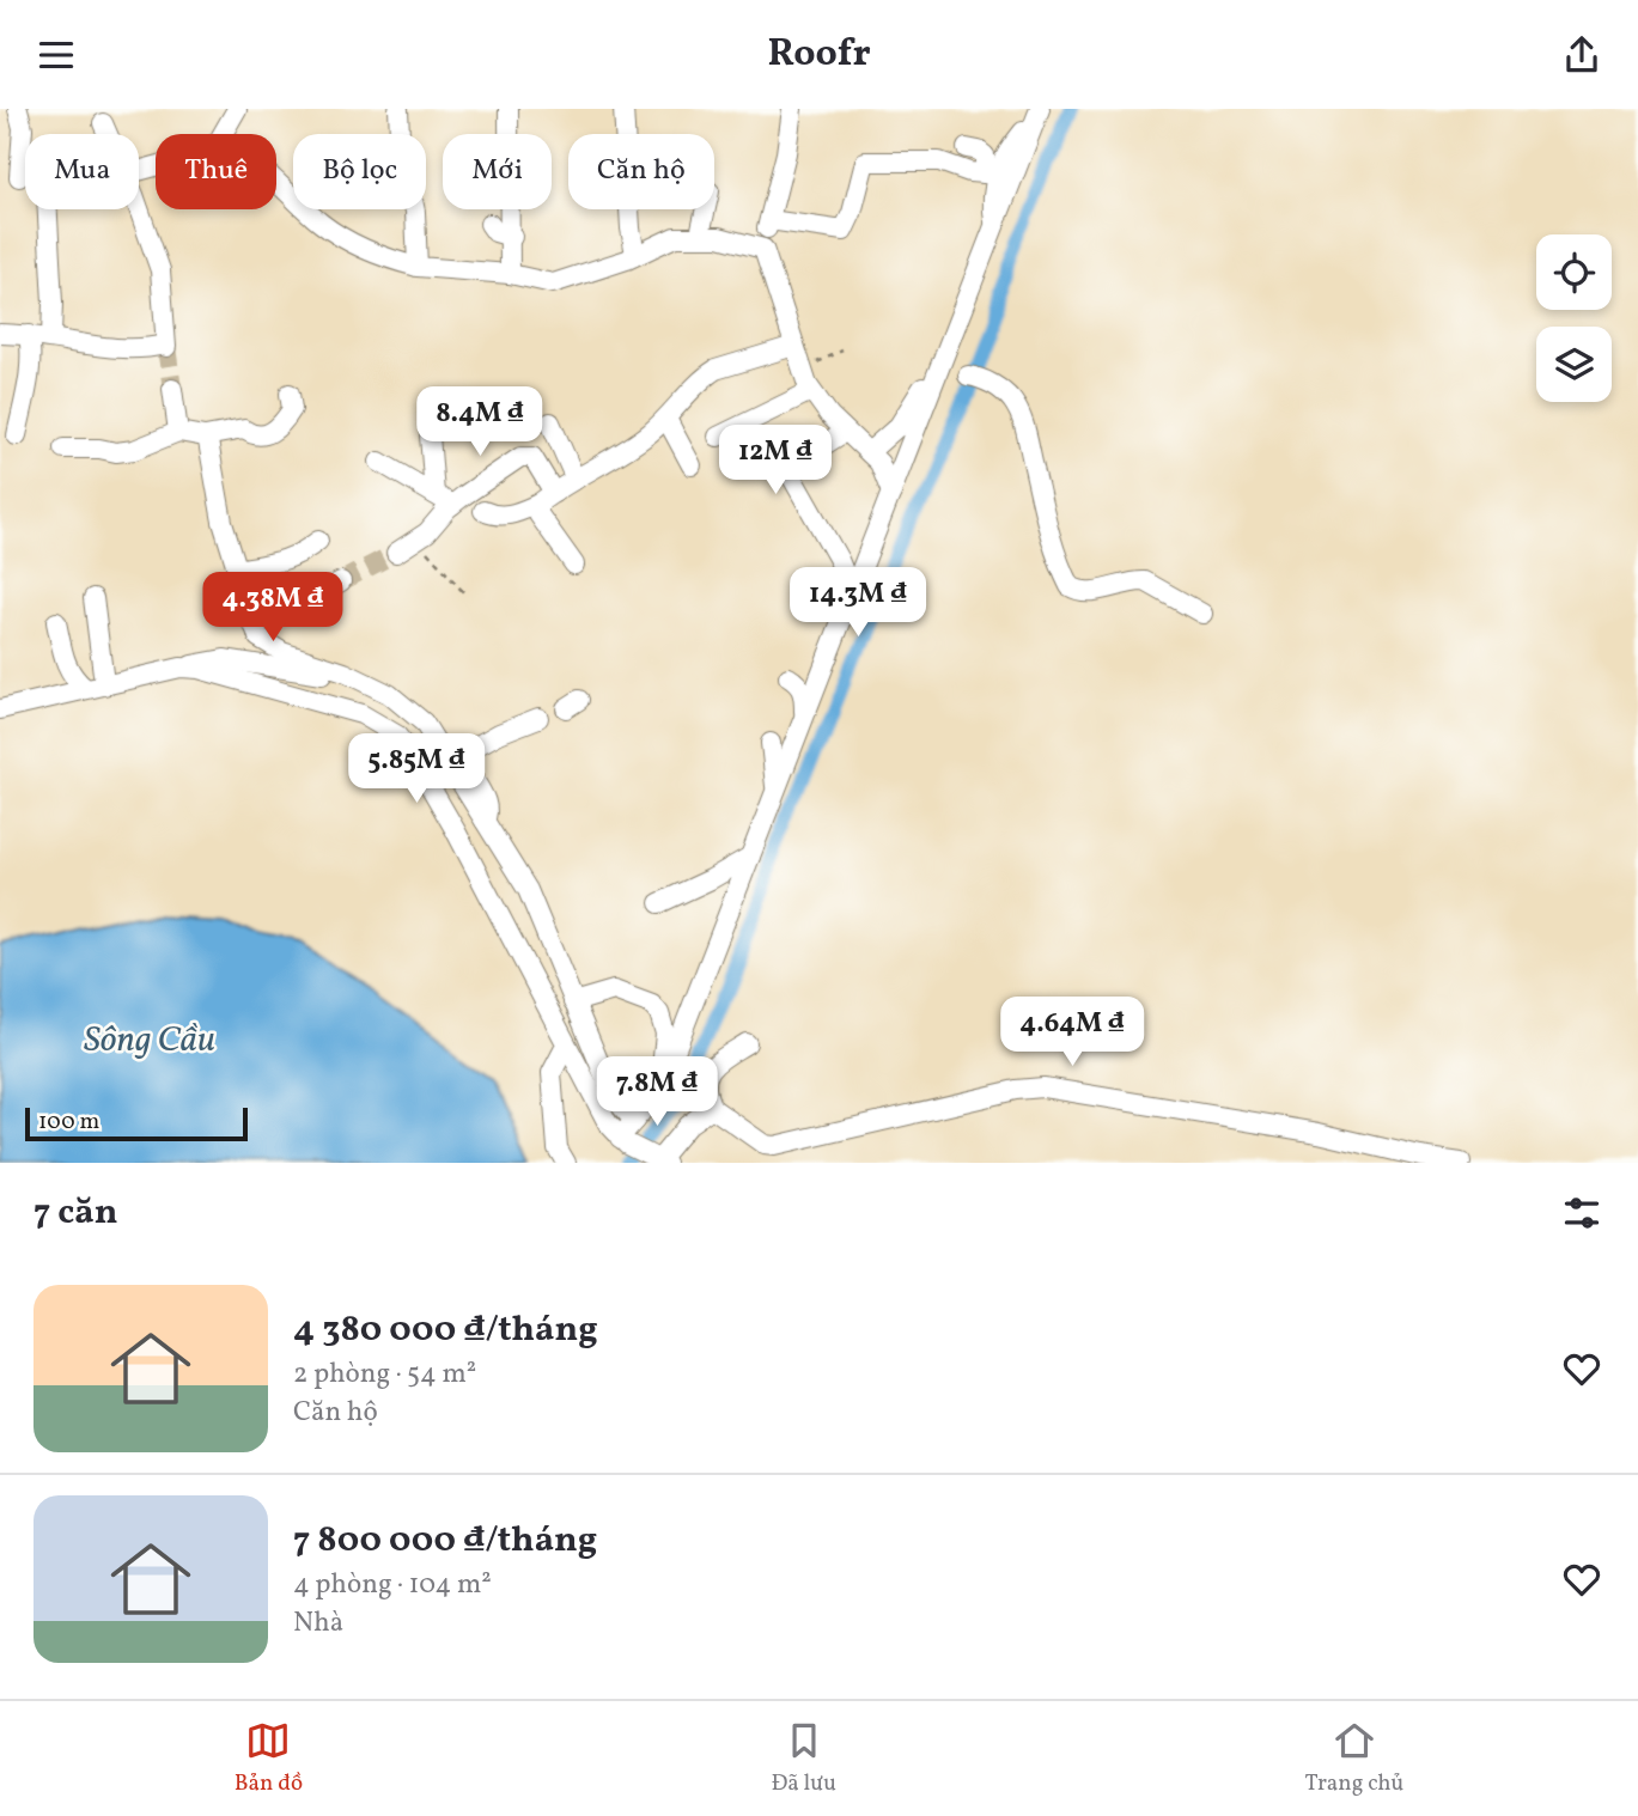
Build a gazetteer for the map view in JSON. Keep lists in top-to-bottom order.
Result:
{
  "water": ["Sông Cầu"],
  "scale_bar": "100 m",
  "page": {
    "header": "Roofr",
    "chip": [
      "Mua",
      "Thuê",
      "Bộ lọc",
      "Mới",
      "Căn hộ"
    ],
    "price": [
      "8.4M ₫",
      "12M ₫",
      "14.3M ₫",
      "4.38M ₫",
      "5.85M ₫",
      "4.64M ₫",
      "7.8M ₫"
    ],
    "scale": "100 m",
    "heading": "7 căn",
    "list": [
      {
        "name": "4 380 000 ₫/tháng",
        "note": "2 phòng · 54 m² · Căn hộ"
      },
      {
        "name": "7 800 000 ₫/tháng",
        "note": "4 phòng · 104 m² · Nhà"
      }
    ],
    "tabs": ["Bản đồ", "Đã lưu", "Trang chủ"]
  }
}
